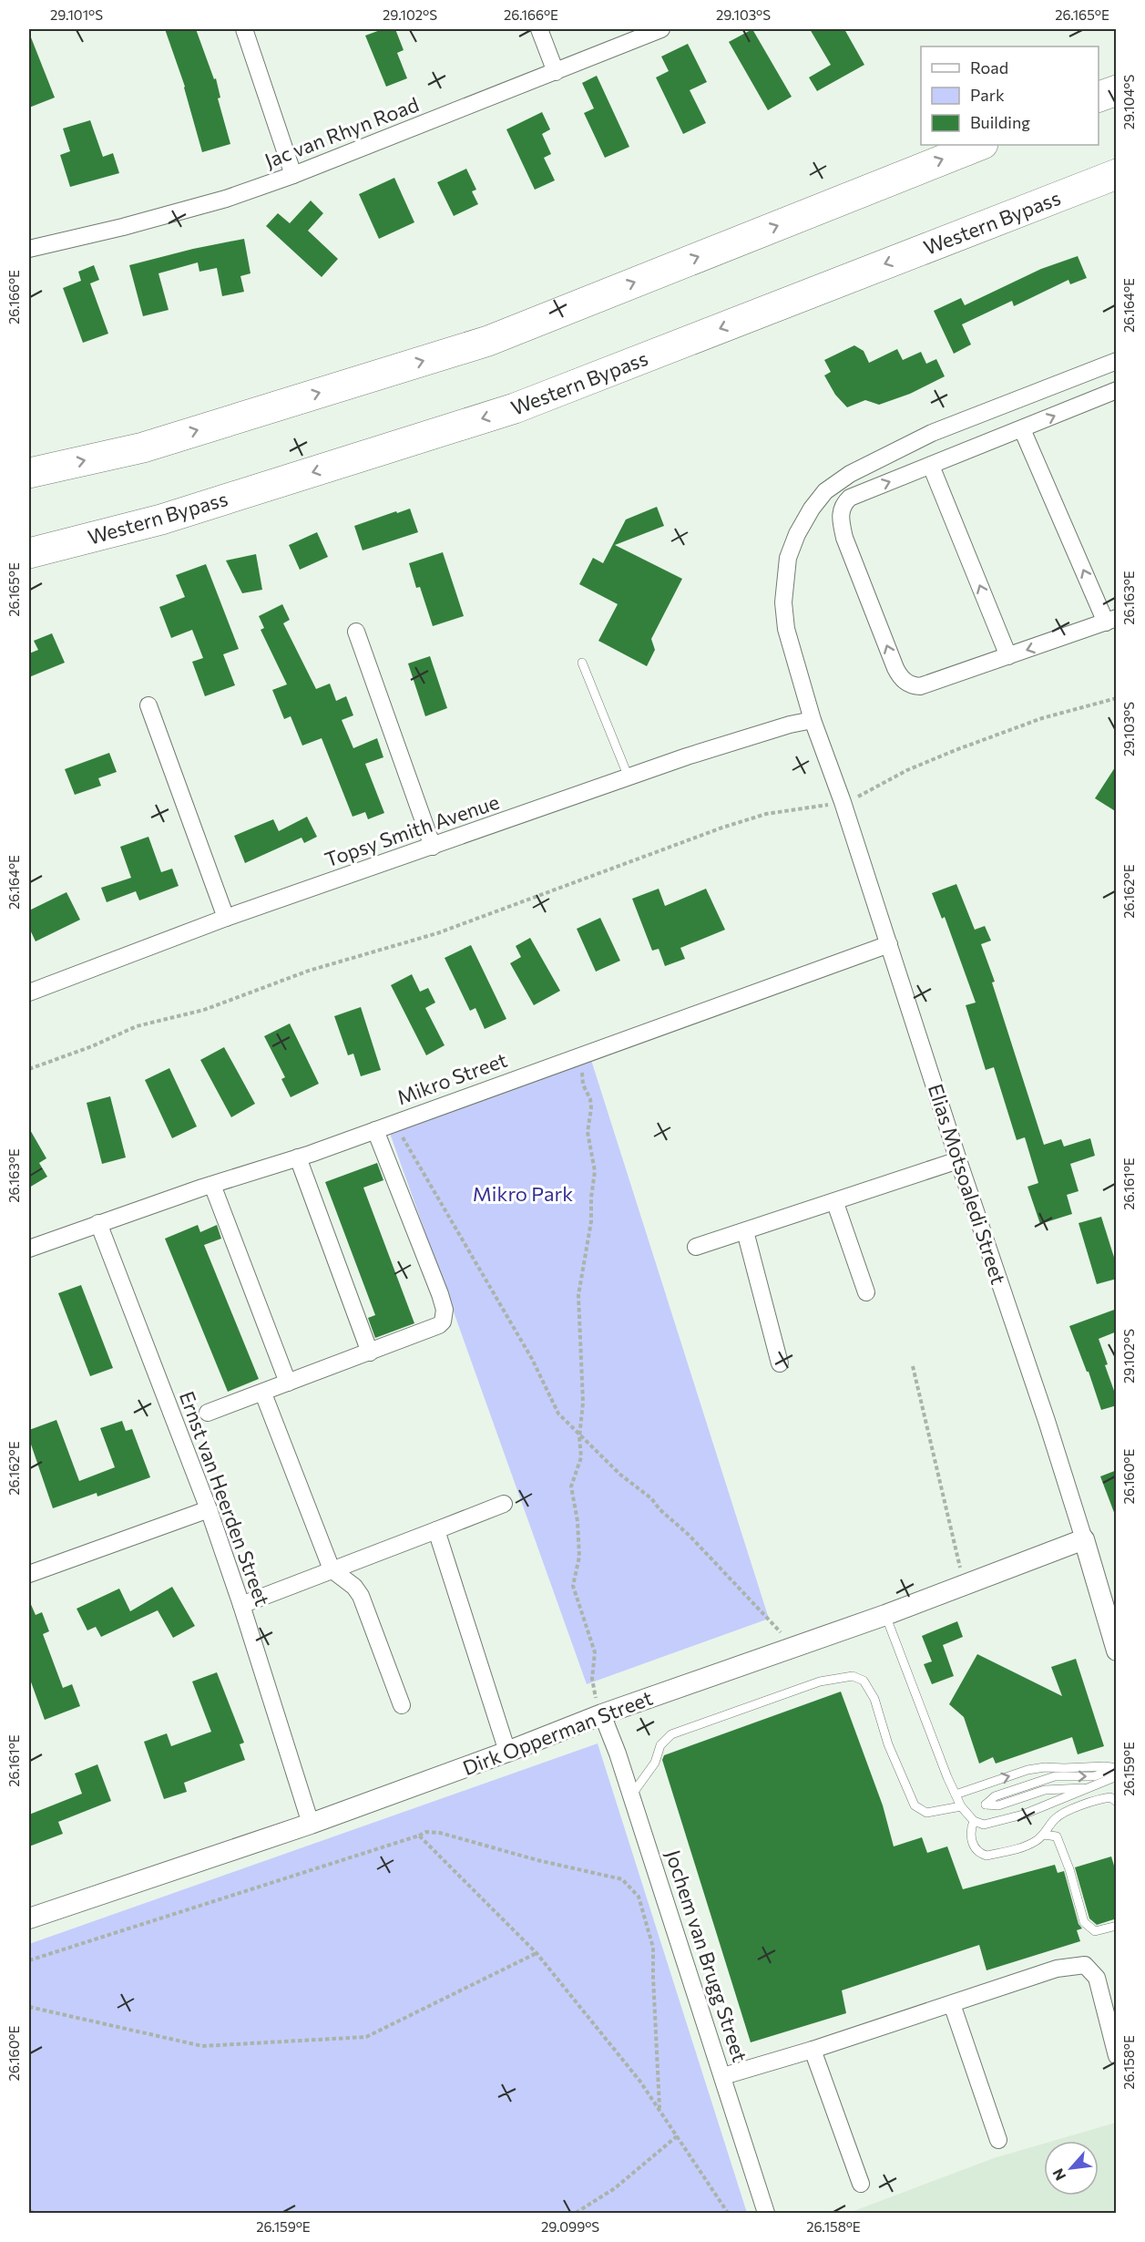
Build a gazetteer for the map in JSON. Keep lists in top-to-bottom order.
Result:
{
  "streets": {
    "highway": ["Western Bypass"],
    "street": [
      "Jac van Rhyn Road",
      "Topsy Smith Avenue",
      "Mikro Street",
      "Elias Motsoaledi Street",
      "Ernst van Heerden Street",
      "Dirk Opperman Street",
      "Jochem van Brugg Street"
    ]
  },
  "crossings": [
    ["Topsy Smith Avenue", "Elias Motsoaledi Street"],
    ["Mikro Street", "Elias Motsoaledi Street"],
    ["Mikro Street", "Ernst van Heerden Street"],
    ["Elias Motsoaledi Street", "Dirk Opperman Street"],
    ["Ernst van Heerden Street", "Dirk Opperman Street"],
    ["Dirk Opperman Street", "Jochem van Brugg Street"]
  ],
  "parks": ["Mikro Park"],
  "legend": ["Road", "Park", "Building"],
  "north": "bottom left",
  "coordinates": [
    "29.101°S",
    "29.102°S",
    "26.166°E",
    "29.103°S",
    "26.165°E",
    "29.104°S",
    "26.164°E",
    "26.163°E",
    "26.162°E",
    "26.161°E",
    "26.160°E",
    "26.159°E",
    "26.158°E",
    "29.099°S"
  ]
}
